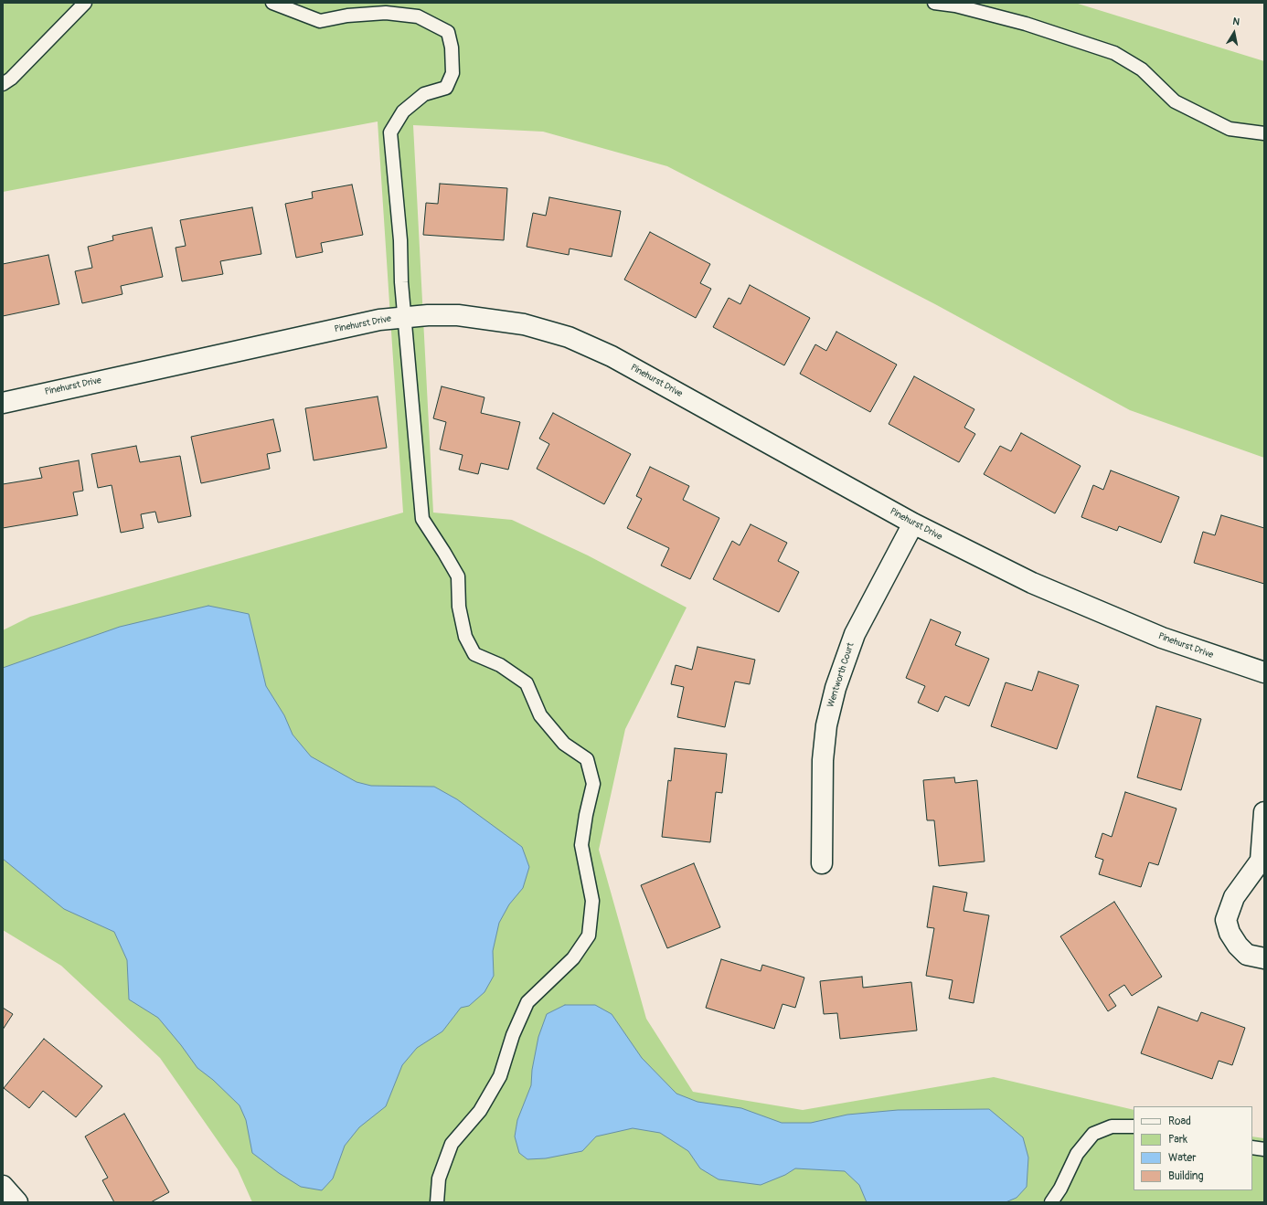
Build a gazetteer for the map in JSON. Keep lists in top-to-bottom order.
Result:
{
  "streets": {
    "street": ["Pinehurst Drive", "Wentworth Court"]
  },
  "crossings": [
    ["Pinehurst Drive", "Wentworth Court"]
  ],
  "legend": [
    "Road",
    "Park",
    "Water",
    "Building"
  ],
  "north": "top"
}
